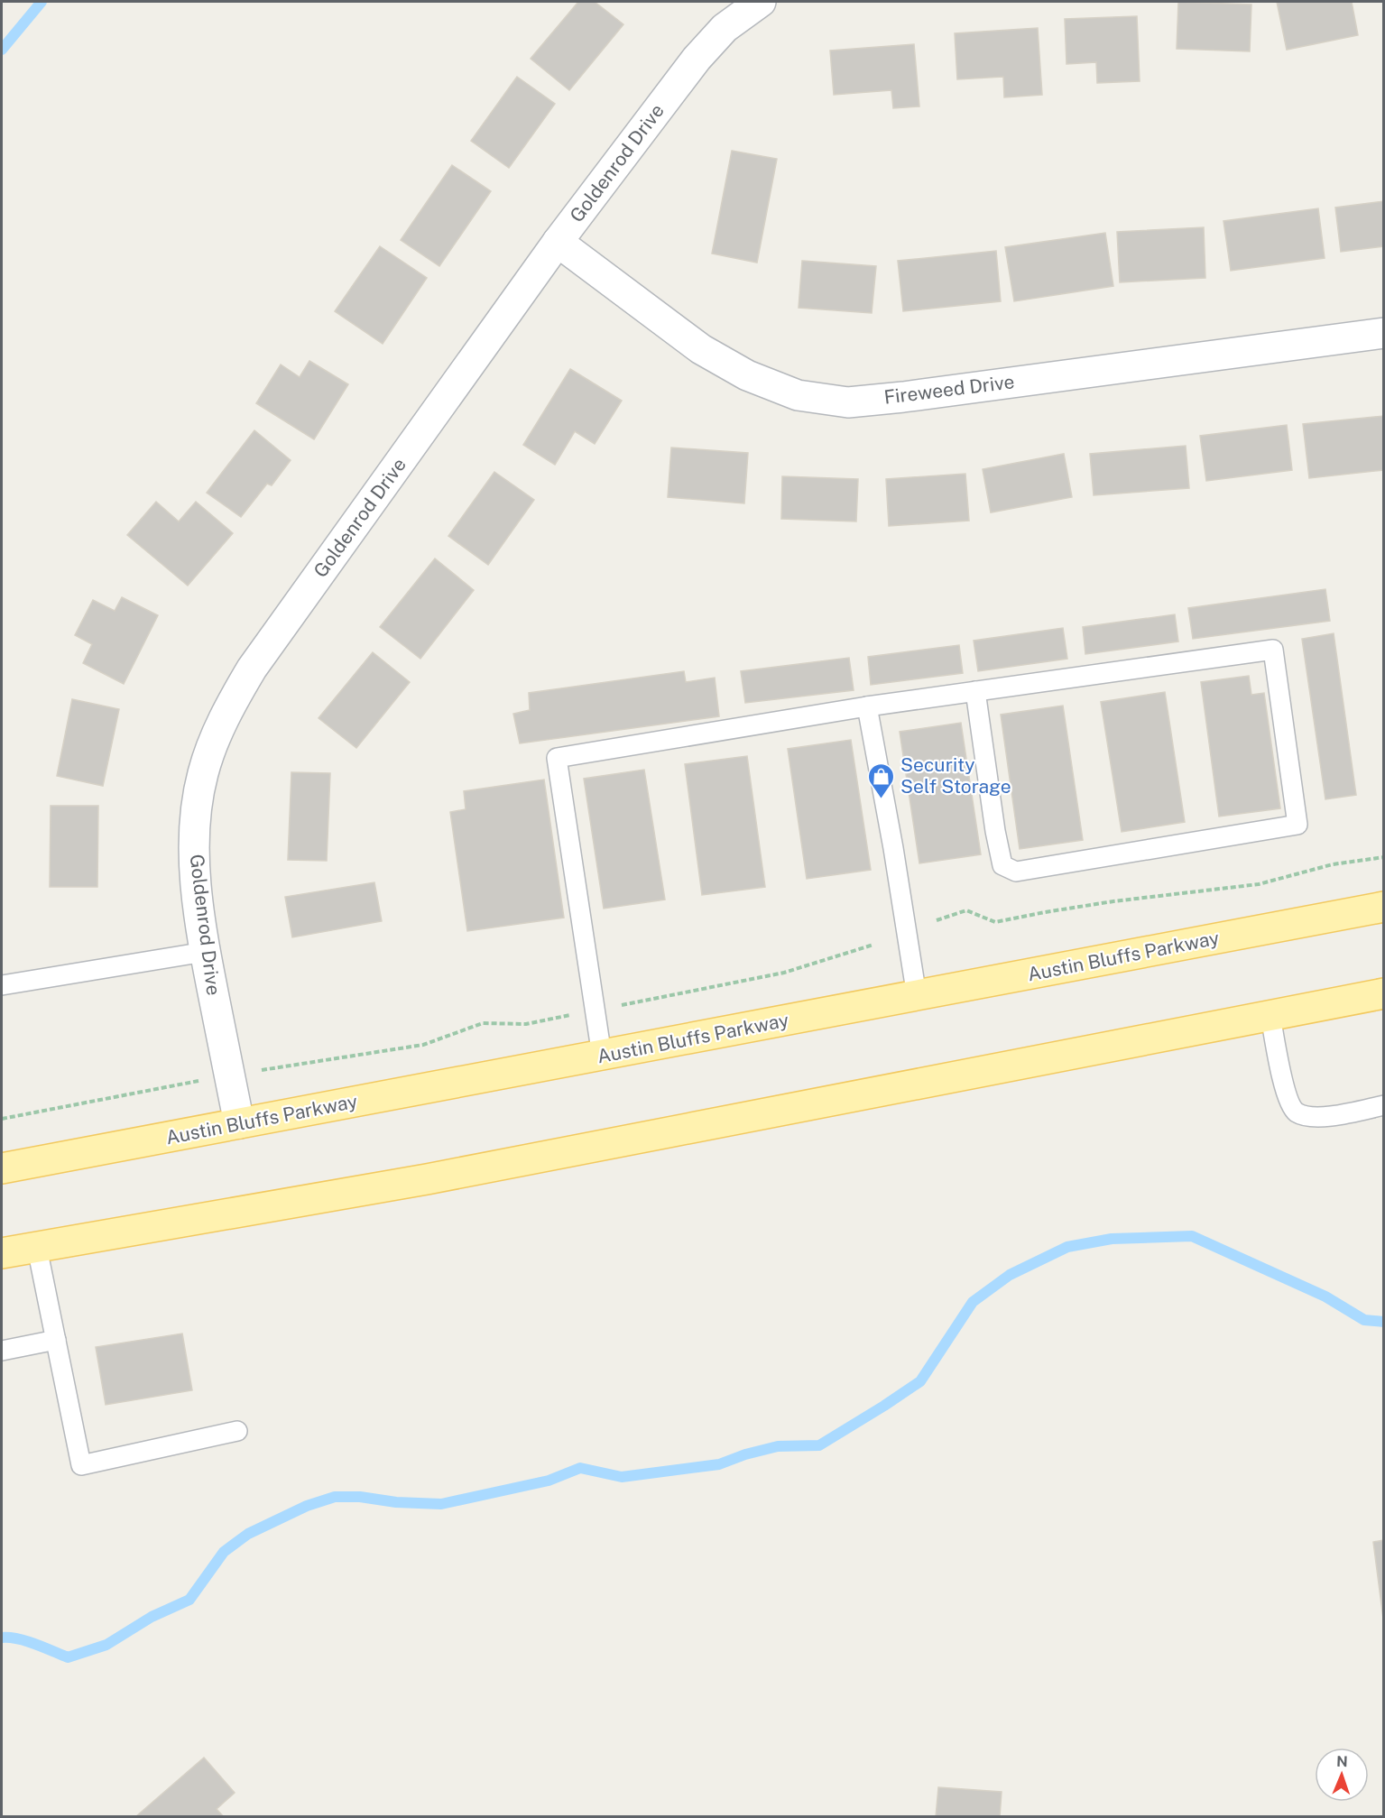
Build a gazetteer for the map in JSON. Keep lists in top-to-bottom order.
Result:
{
  "streets": {
    "main road": ["Austin Bluffs Parkway"],
    "street": ["Goldenrod Drive", "Fireweed Drive"]
  },
  "crossings": [
    ["Goldenrod Drive", "Fireweed Drive"],
    ["Goldenrod Drive", "Austin Bluffs Parkway"]
  ],
  "places": {
    "shop": ["Security Self Storage"]
  },
  "north": "top"
}
